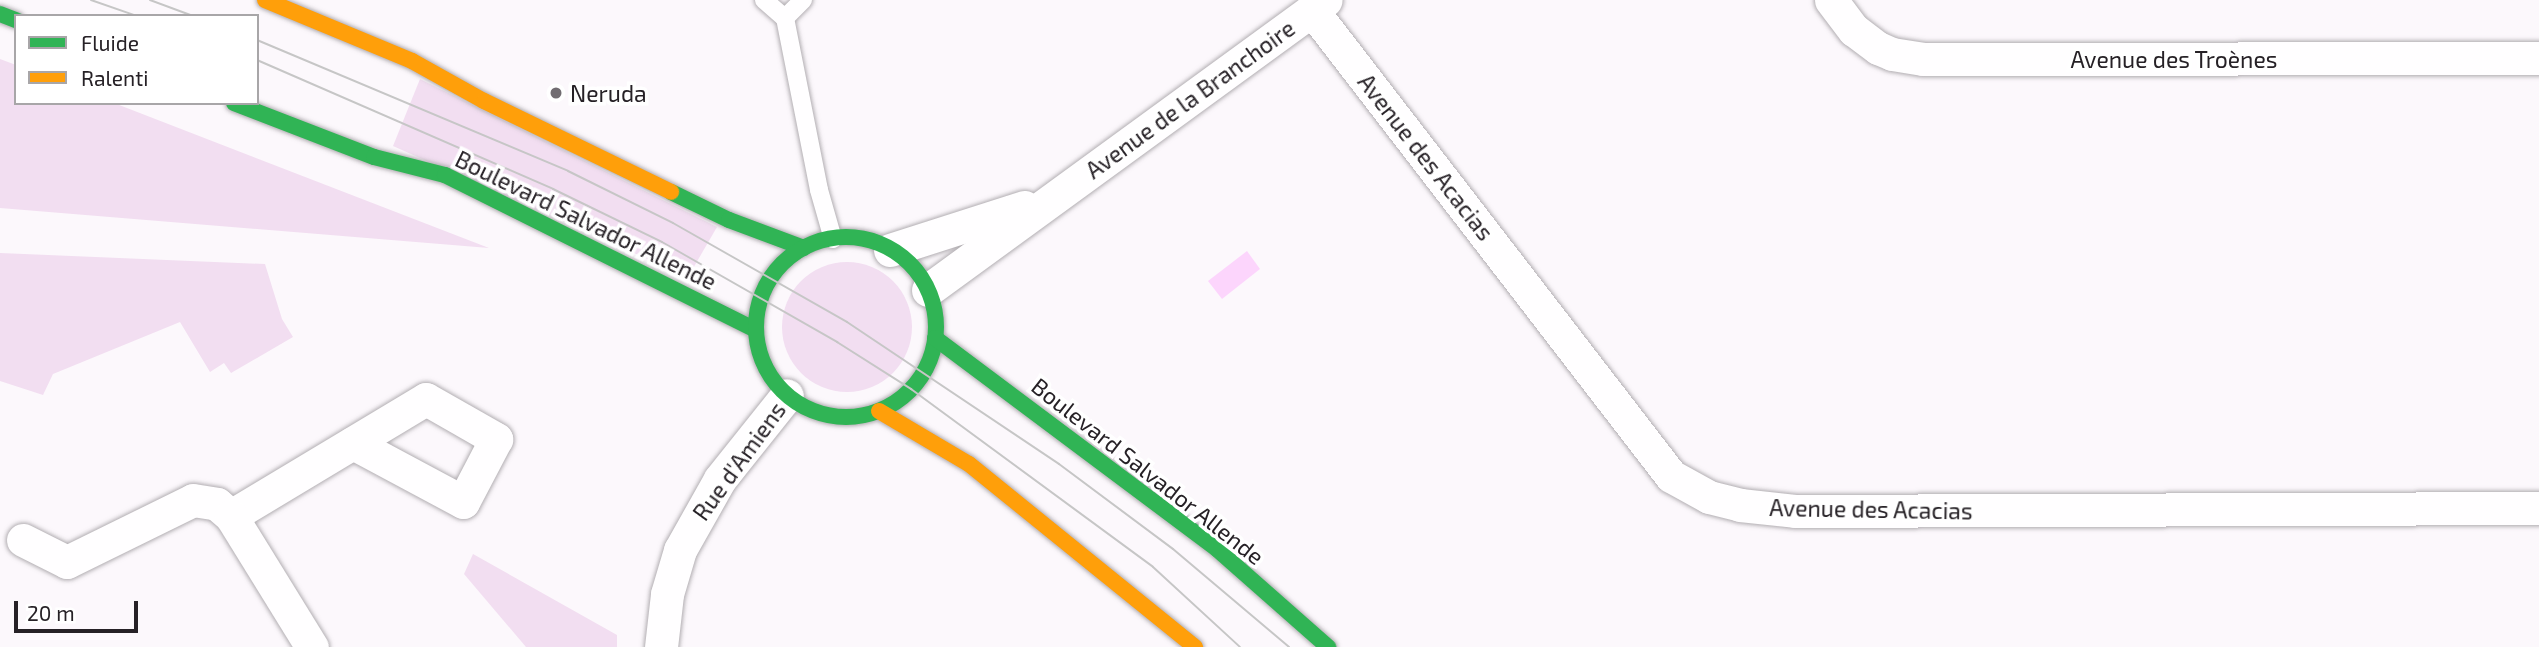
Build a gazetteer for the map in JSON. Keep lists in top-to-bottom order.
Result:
{
  "streets": {
    "street": [
      "Avenue des Troènes",
      "Avenue de la Branchoire",
      "Avenue des Acacias",
      "Boulevard Salvador Allende",
      "Rue d'Amiens"
    ]
  },
  "crossings": [
    ["Avenue de la Branchoire", "Avenue des Acacias"],
    ["Avenue de la Branchoire", "Boulevard Salvador Allende"],
    ["Avenue de la Branchoire", "Rue d'Amiens"],
    ["Boulevard Salvador Allende", "Rue d'Amiens"]
  ],
  "places": ["Neruda"],
  "legend": ["Fluide", "Ralenti"],
  "scale_bar": "20 m"
}
